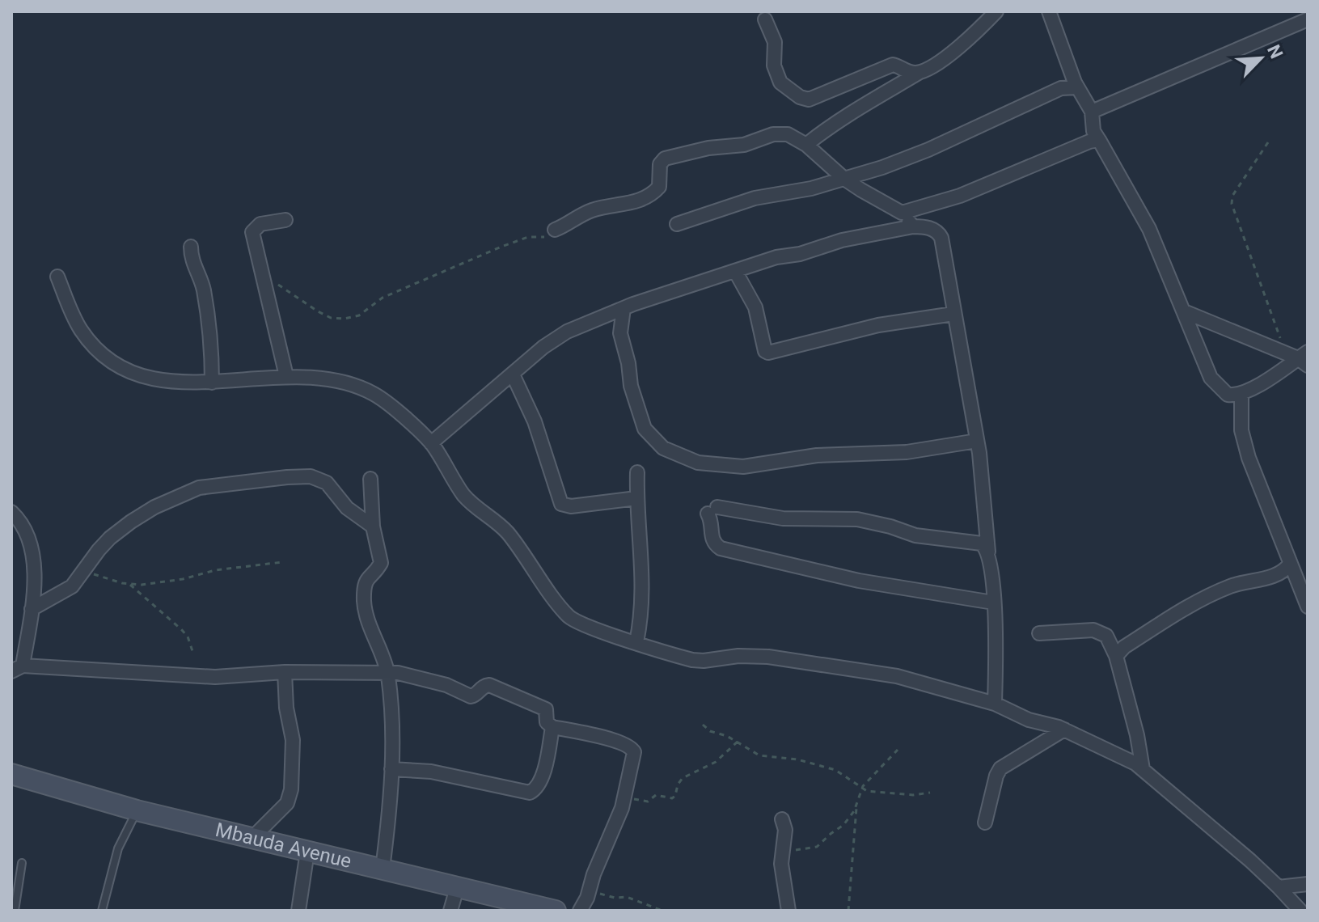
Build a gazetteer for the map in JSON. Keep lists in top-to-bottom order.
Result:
{
  "streets": {
    "street": ["Mbauda Avenue"]
  },
  "north": "top right"
}
